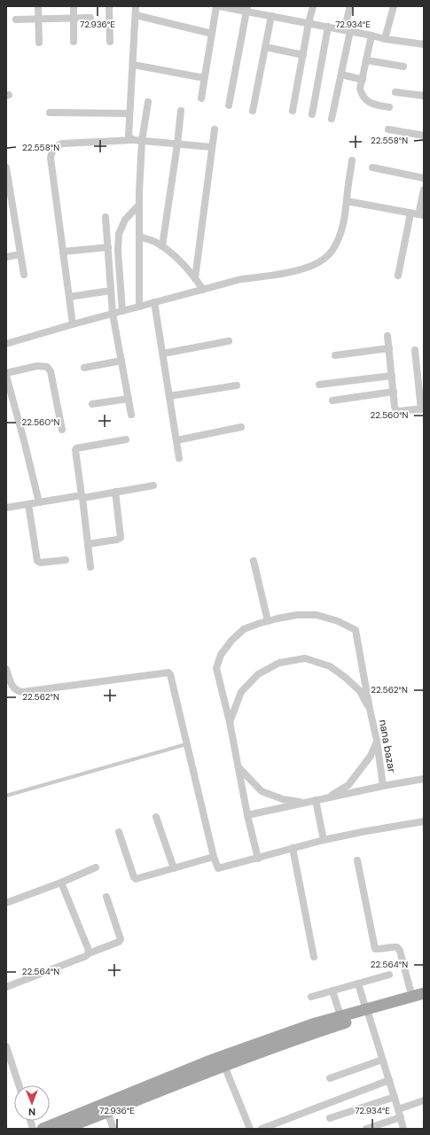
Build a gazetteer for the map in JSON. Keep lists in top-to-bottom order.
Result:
{
  "streets": {
    "street": ["nana bazar"]
  },
  "north": "bottom",
  "coordinates": [
    "72.936°E",
    "72.934°E",
    "22.558°N",
    "22.560°N",
    "22.562°N",
    "22.564°N"
  ]
}
